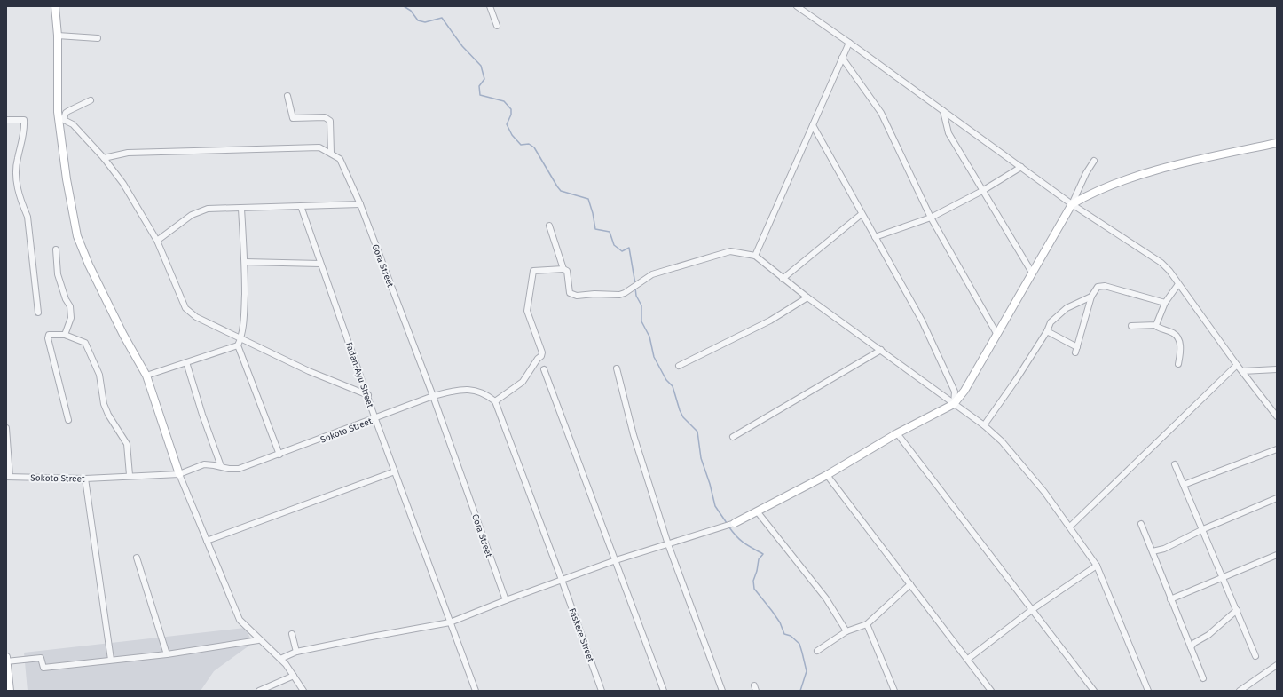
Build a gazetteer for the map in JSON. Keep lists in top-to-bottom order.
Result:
{
  "streets": {
    "street": [
      "Gora Street",
      "Fadan-Ayu Street",
      "Sokoto Street",
      "Faskere Street"
    ]
  },
  "crossings": [
    ["Gora Street", "Sokoto Street"],
    ["Fadan-Ayu Street", "Sokoto Street"]
  ]
}
